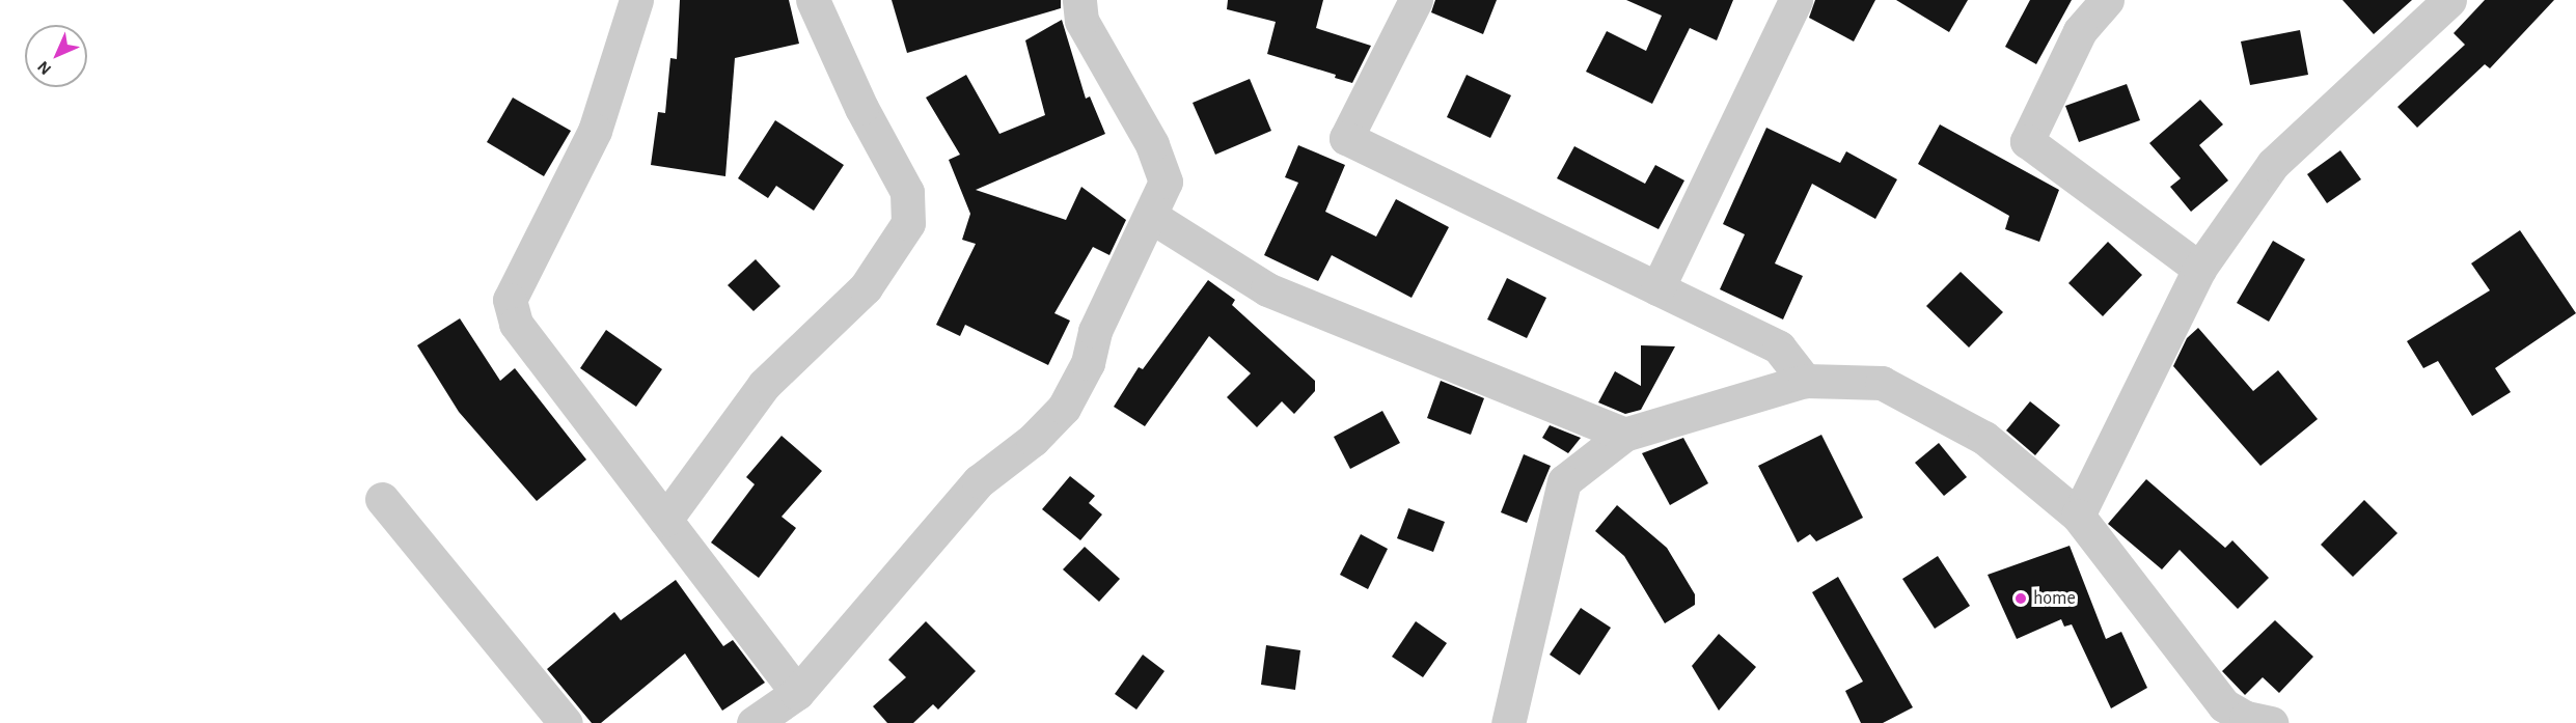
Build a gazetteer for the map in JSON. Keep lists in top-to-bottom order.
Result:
{
  "places": ["home"],
  "north": "bottom left"
}
